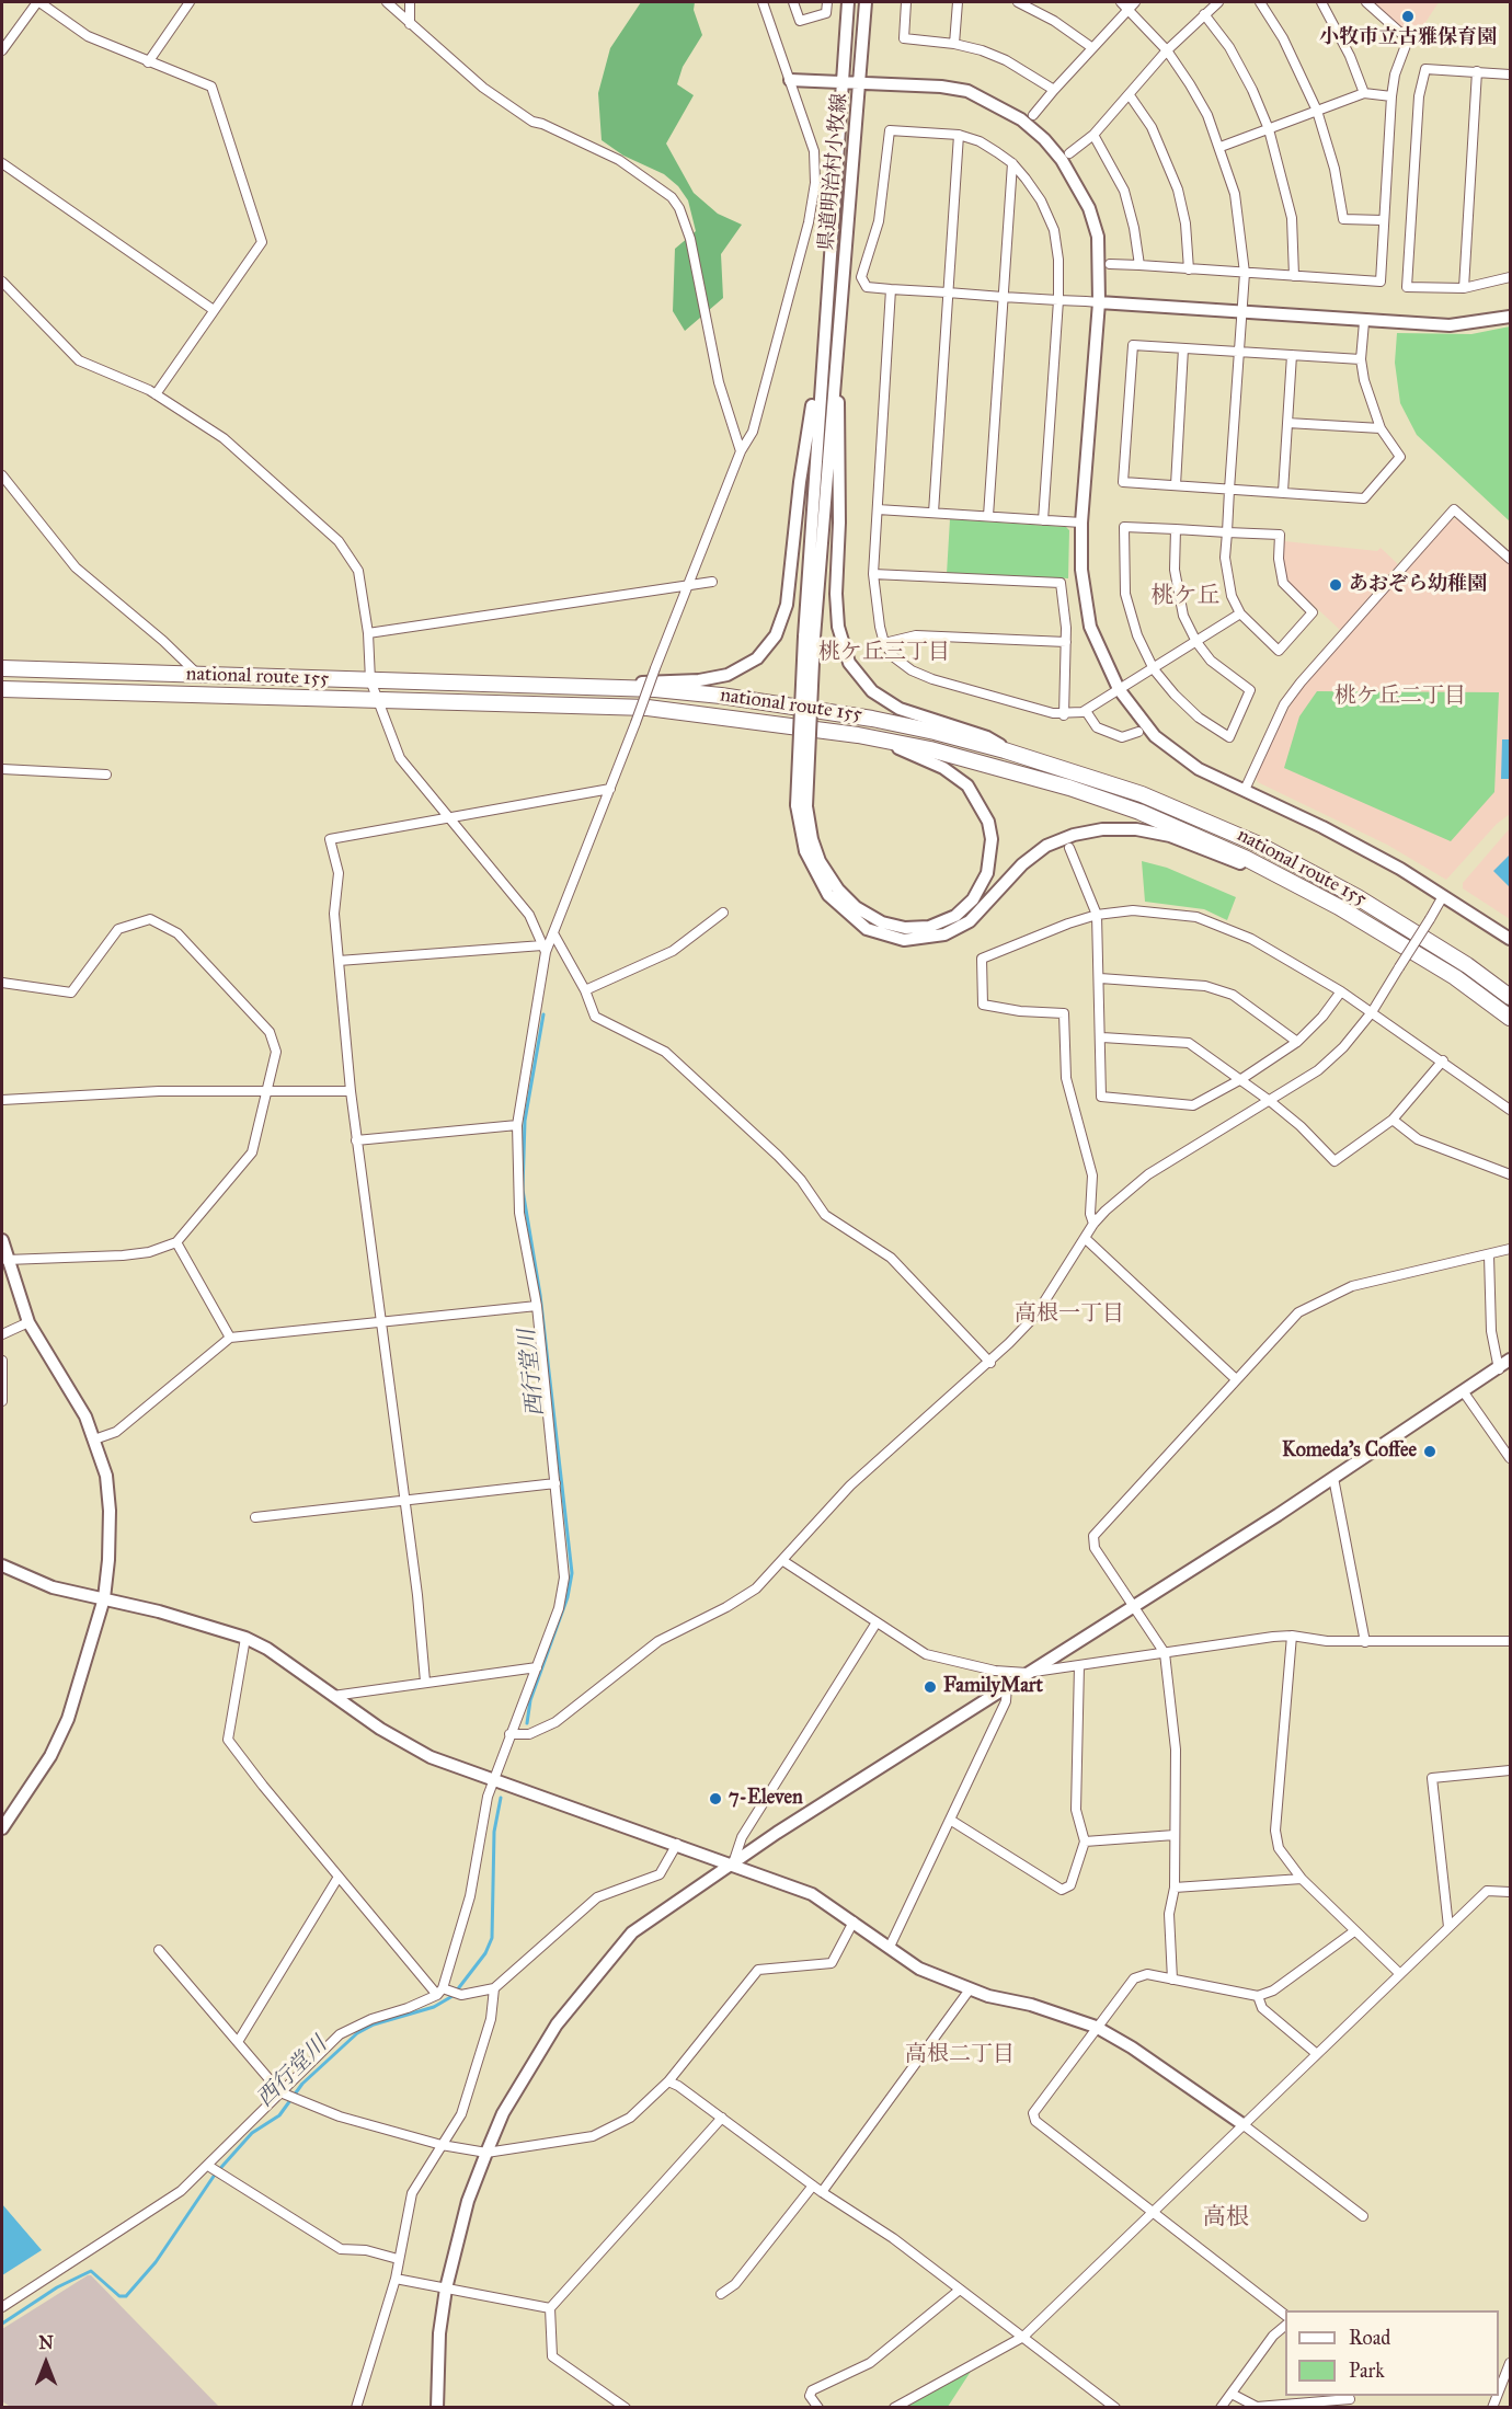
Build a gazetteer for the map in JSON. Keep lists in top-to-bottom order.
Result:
{
  "streets": {
    "highway": ["national route 155"],
    "street": ["県道明治村小牧線"]
  },
  "districts": [
    "桃ケ丘",
    "桃ケ丘三丁目",
    "桃ケ丘二丁目",
    "高根一丁目",
    "高根二丁目",
    "高根"
  ],
  "water": ["西行堂川"],
  "places": [
    "小牧市立古雅保育園",
    "あおぞら幼稚園",
    "Komeda's Coffee",
    "FamilyMart",
    "7-Eleven"
  ],
  "legend": ["Road", "Park"],
  "north": "top"
}
